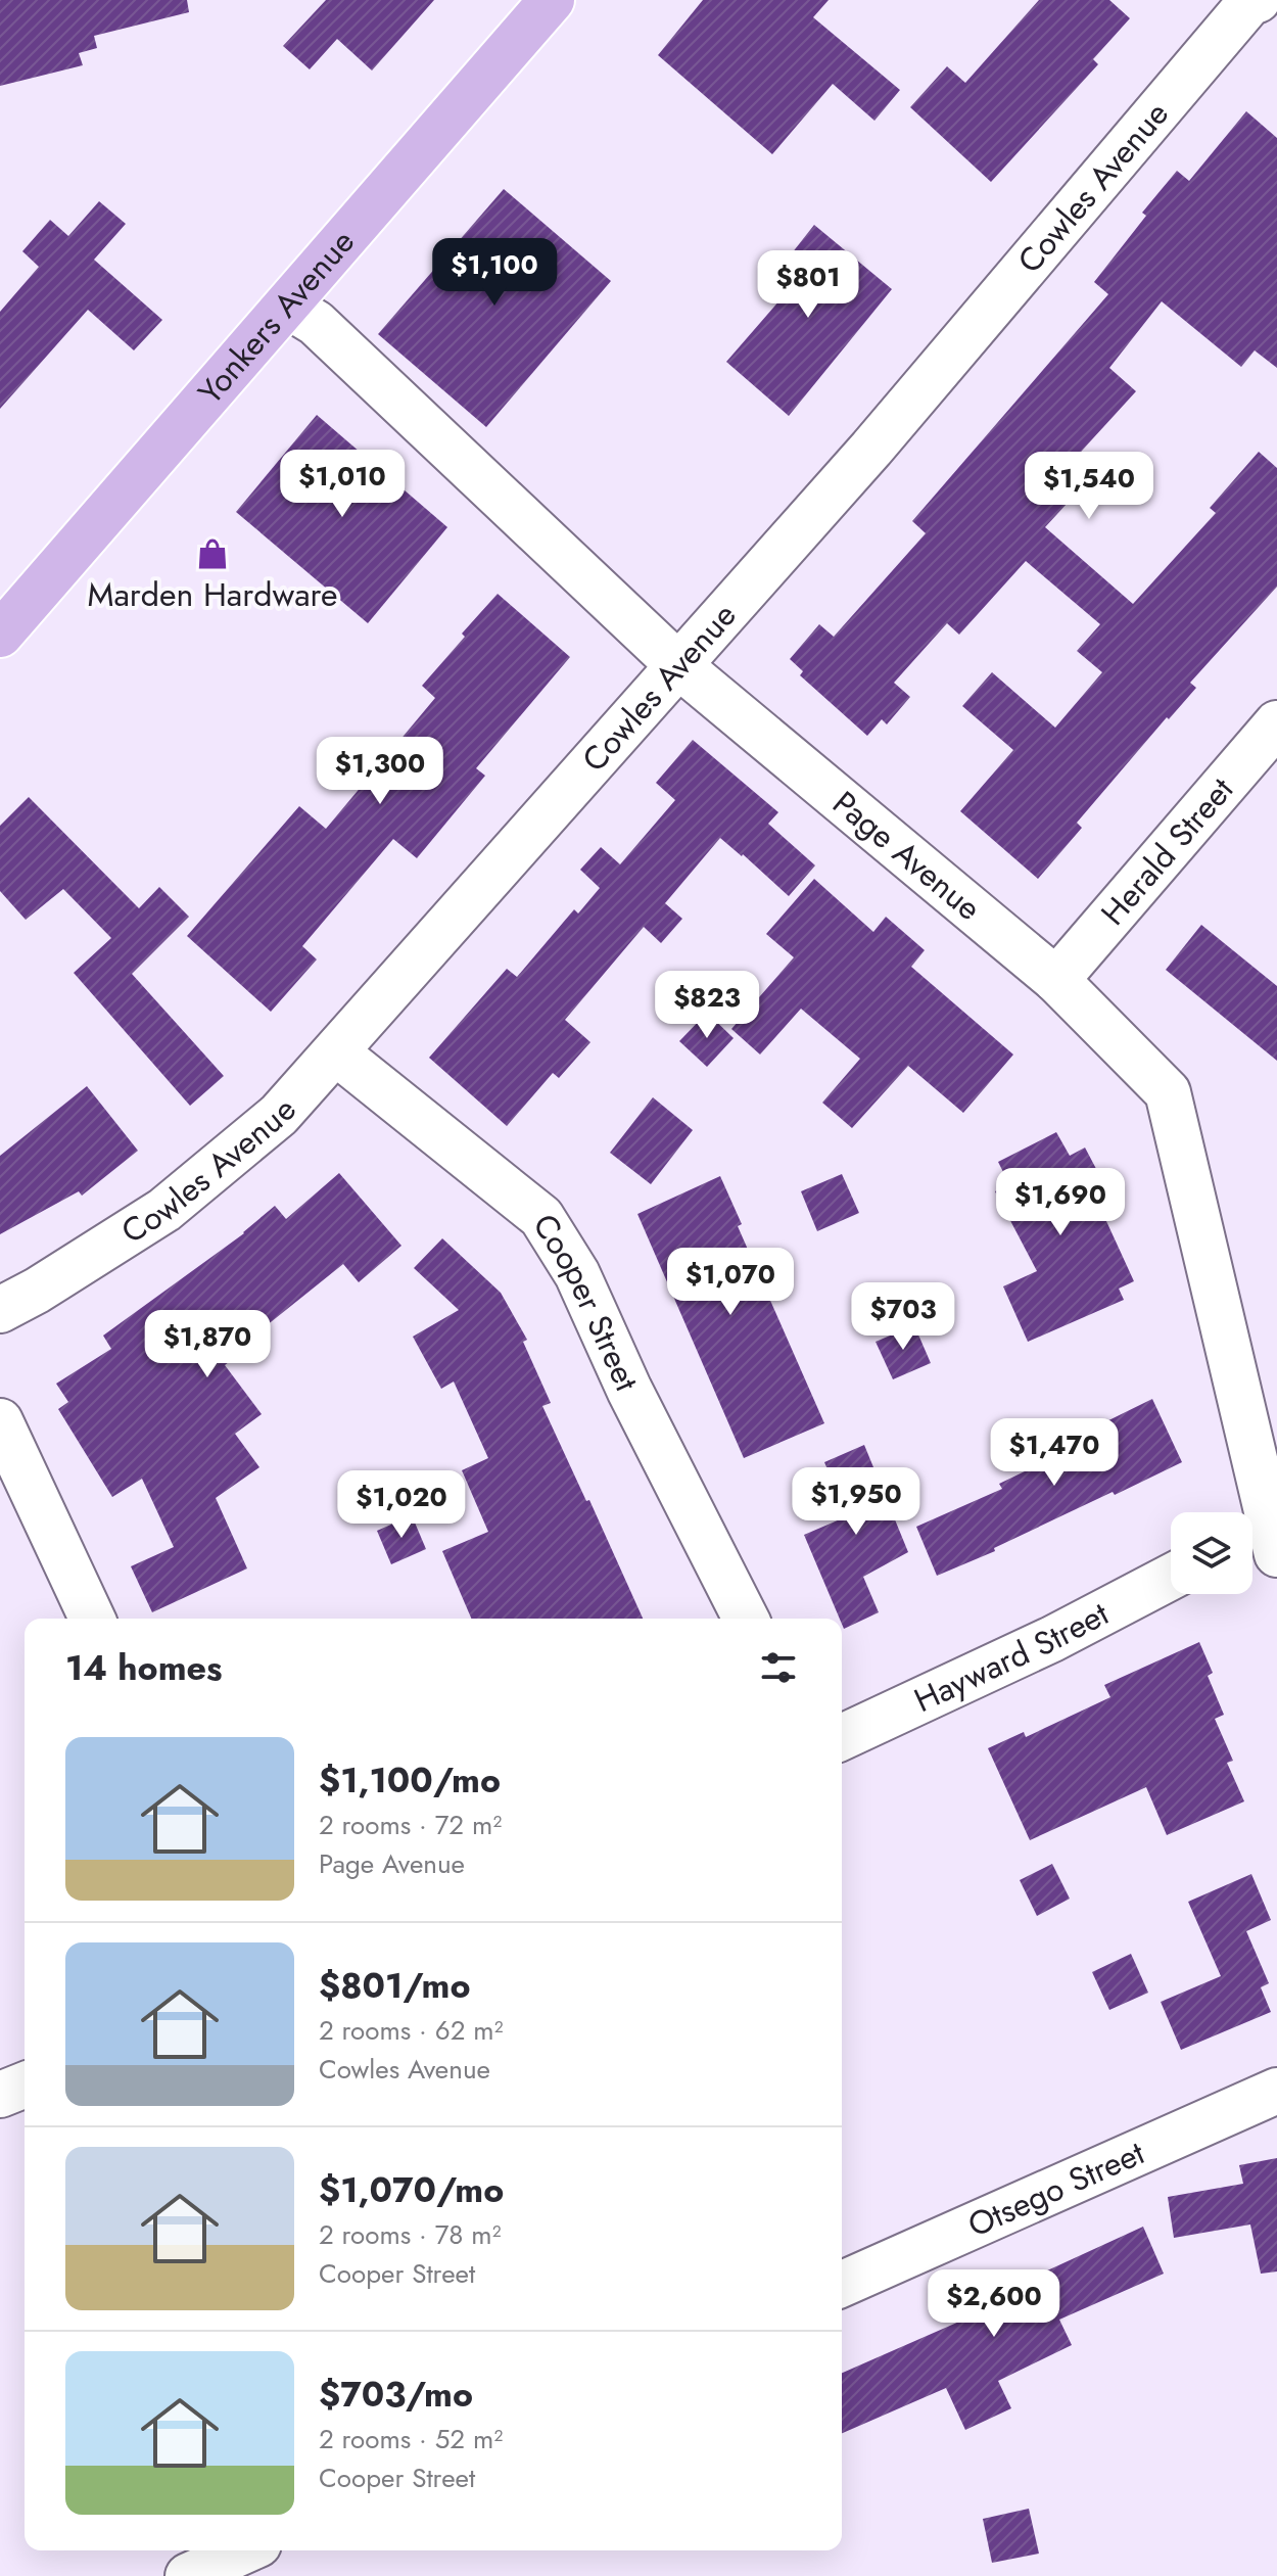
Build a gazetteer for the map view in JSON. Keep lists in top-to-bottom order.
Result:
{
  "streets": {
    "main road": ["Yonkers Avenue"],
    "street": [
      "Cowles Avenue",
      "Herald Street",
      "Page Avenue",
      "Cooper Street",
      "Hayward Street",
      "Otsego Street"
    ]
  },
  "crossings": [
    ["Cowles Avenue", "Page Avenue"],
    ["Cowles Avenue", "Cooper Street"],
    ["Yonkers Avenue", "Page Avenue"],
    ["Herald Street", "Page Avenue"]
  ],
  "places": {
    "shop": ["Marden Hardware"]
  },
  "page": {
    "price": [
      "$1,100",
      "$801",
      "$1,010",
      "$1,540",
      "$1,300",
      "$823",
      "$1,690",
      "$1,070",
      "$703",
      "$1,870",
      "$1,470",
      "$1,950",
      "$1,020",
      "$2,600"
    ],
    "heading": "14 homes",
    "list": [
      {
        "name": "$1,100/mo",
        "note": "2 rooms · 72 m² · Page Avenue"
      },
      {
        "name": "$801/mo",
        "note": "2 rooms · 62 m² · Cowles Avenue"
      },
      {
        "name": "$1,070/mo",
        "note": "2 rooms · 78 m² · Cooper Street"
      },
      {
        "name": "$703/mo",
        "note": "2 rooms · 52 m² · Cooper Street"
      }
    ]
  }
}
